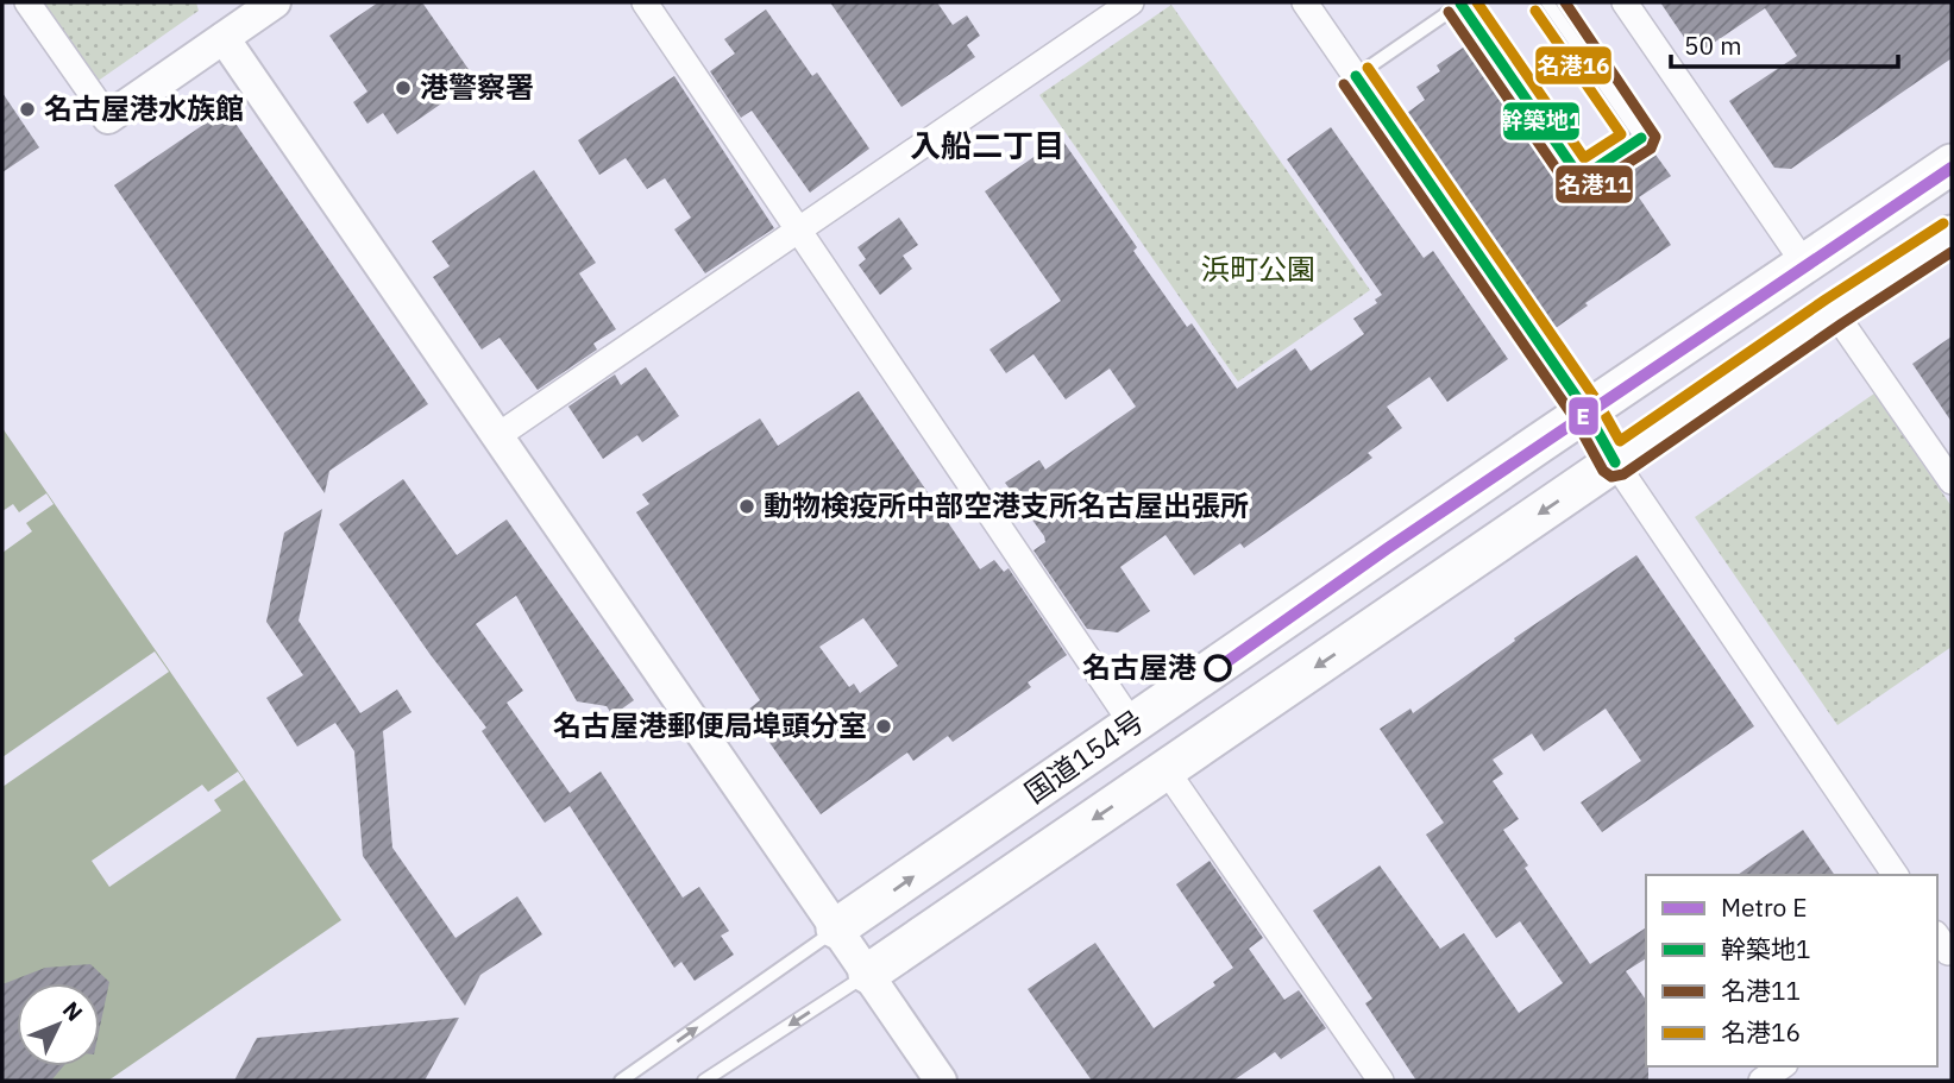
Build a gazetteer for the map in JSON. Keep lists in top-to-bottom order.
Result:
{
  "streets": {
    "highway": ["国道154号"]
  },
  "districts": ["入船二丁目"],
  "parks": ["浜町公園"],
  "places": [
    "港警察署",
    "名古屋港水族館",
    "動物検疫所中部空港支所名古屋出張所",
    "名古屋港",
    "名古屋港郵便局埠頭分室"
  ],
  "lines": [
    "transit line 名港11",
    "transit line 名港16",
    "transit line 幹築地1",
    "metro line E"
  ],
  "legend": [
    "Metro E",
    "幹築地1",
    "名港11",
    "名港16"
  ],
  "scale_bar": "50 m",
  "north": "top right"
}
